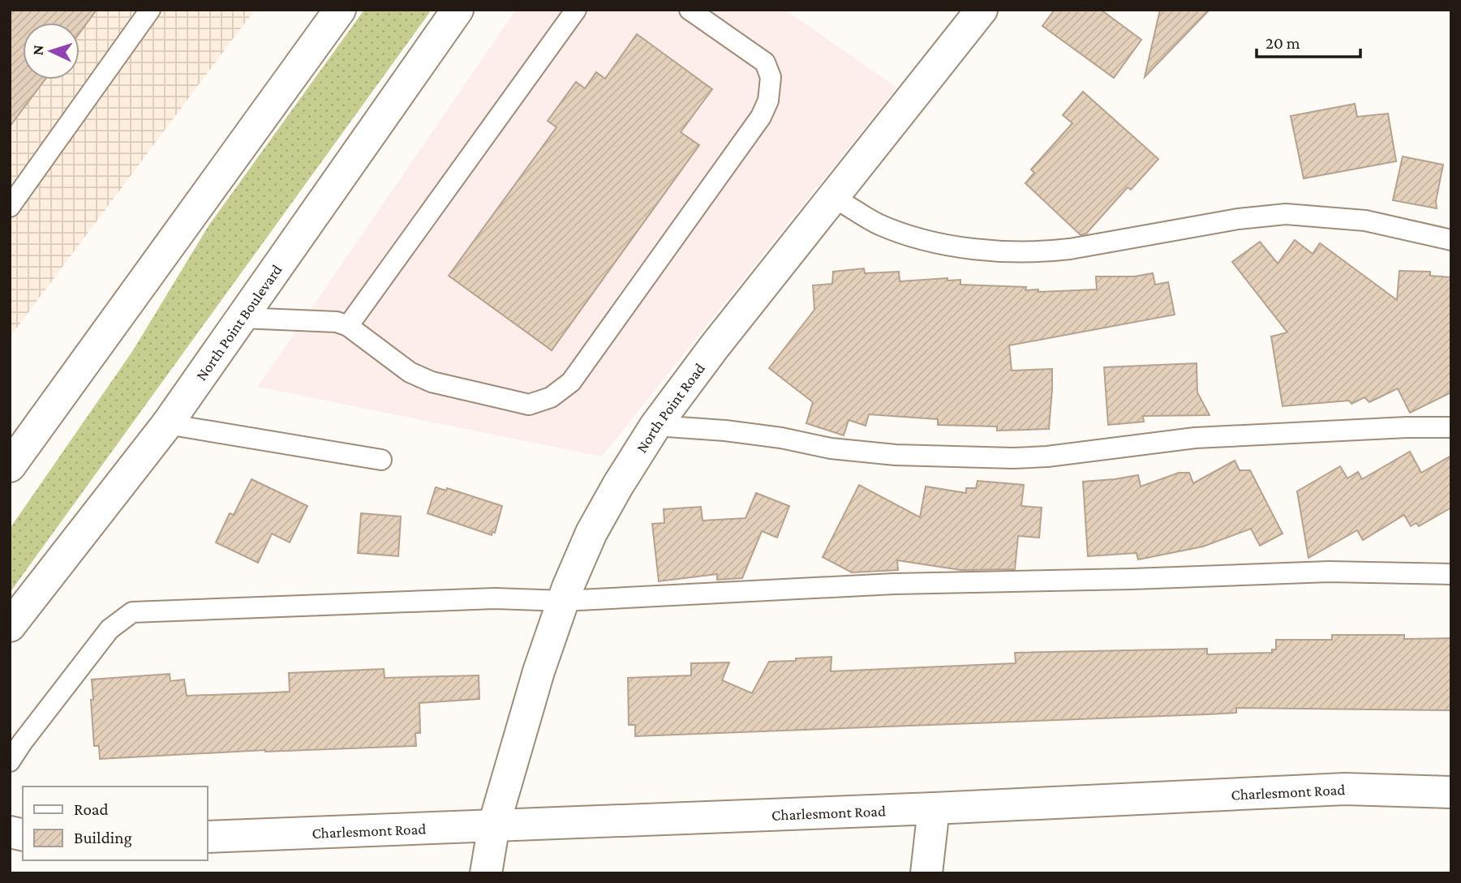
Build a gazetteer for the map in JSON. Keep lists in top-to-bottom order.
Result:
{
  "streets": {
    "street": ["North Point Boulevard", "North Point Road", "Charlesmont Road"]
  },
  "crossings": [
    ["North Point Road", "Charlesmont Road"]
  ],
  "legend": ["Road", "Building"],
  "scale_bar": "20 m",
  "north": "left"
}
